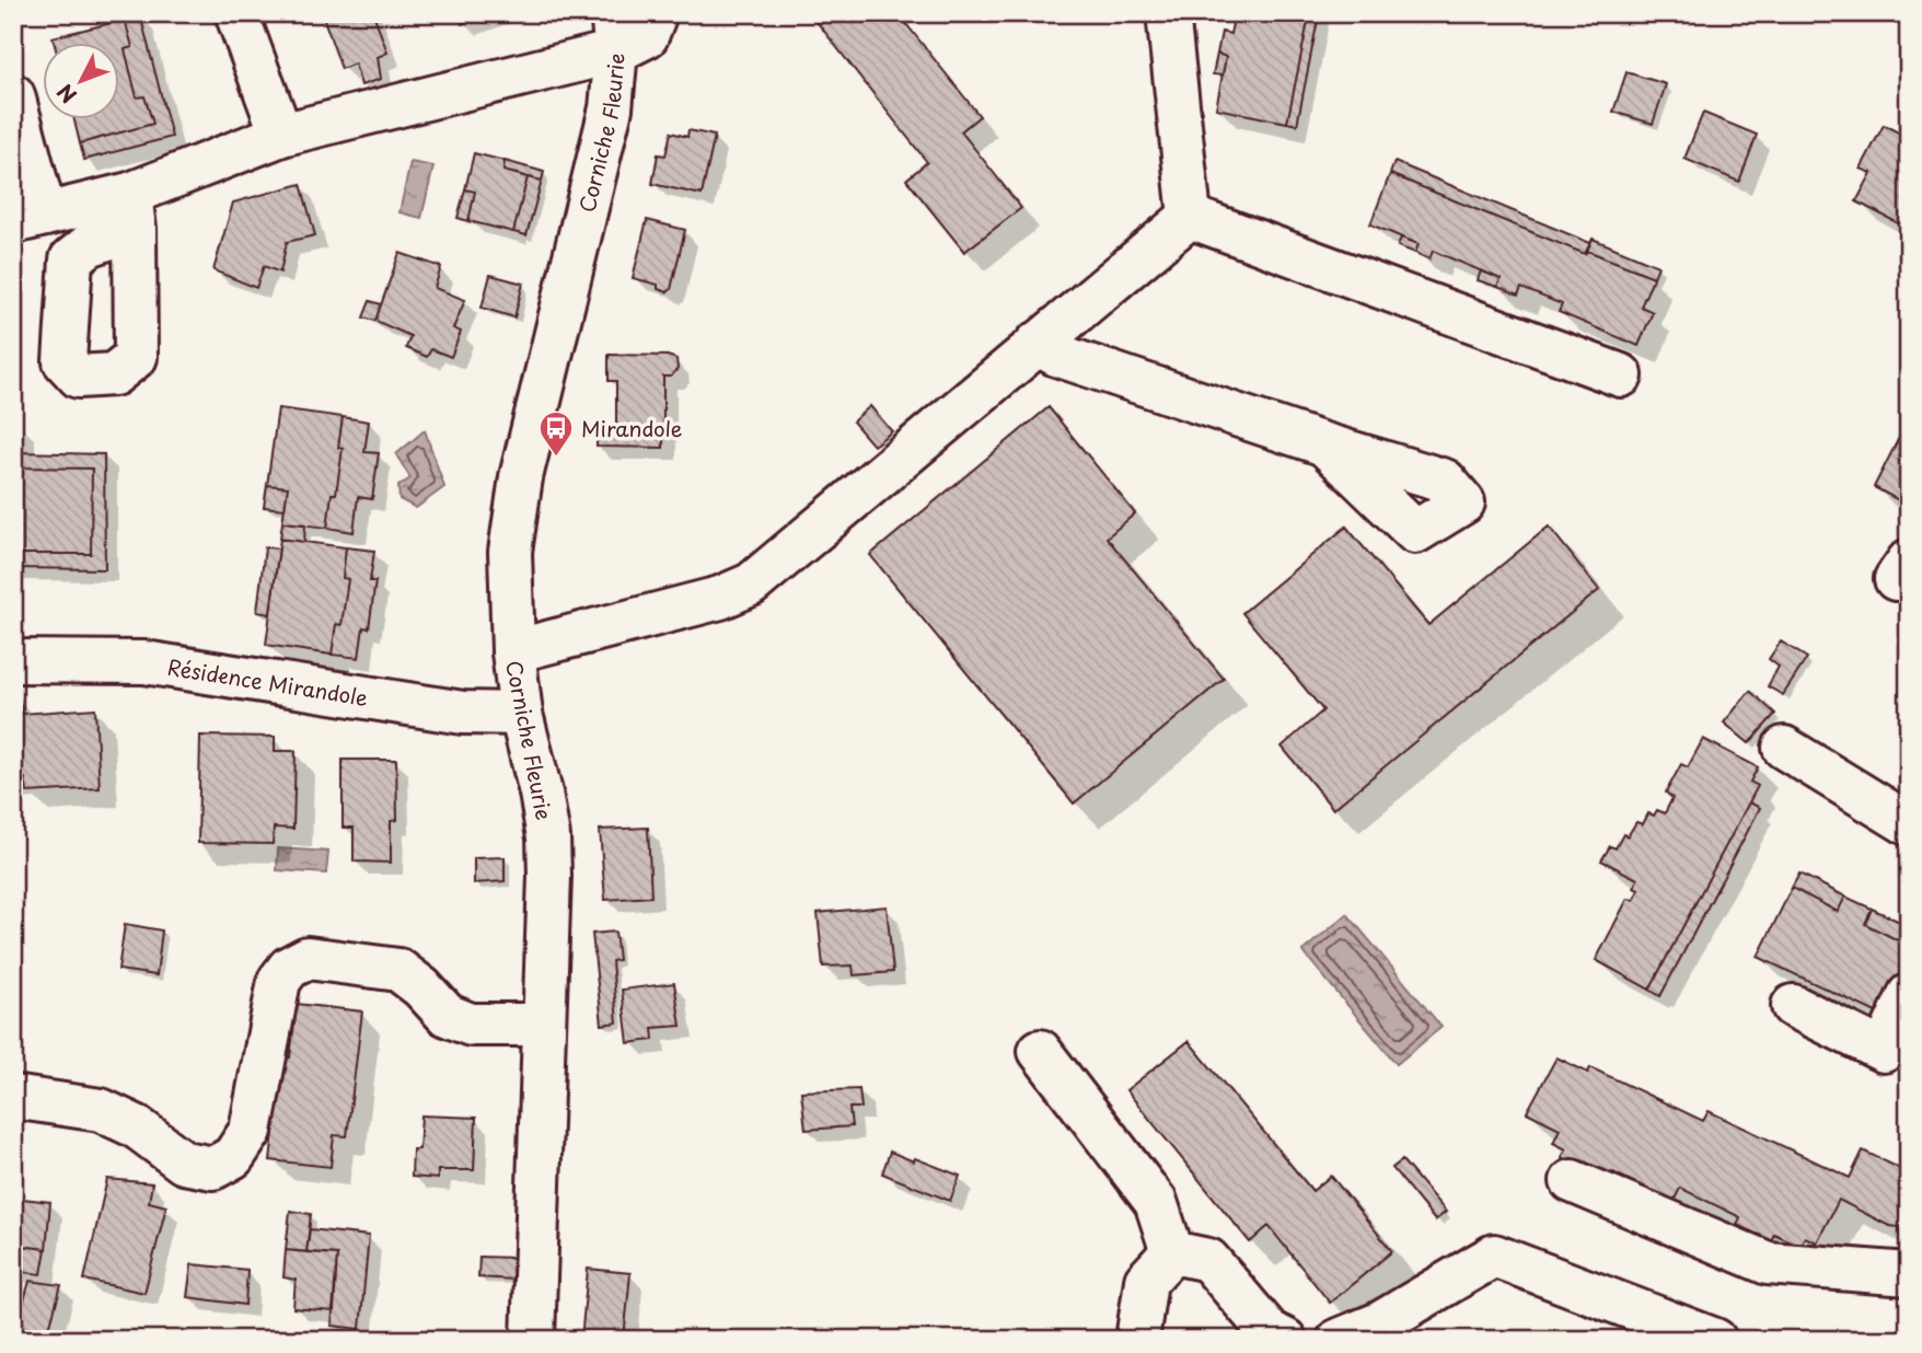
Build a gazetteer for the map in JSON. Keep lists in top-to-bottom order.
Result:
{
  "streets": {
    "street": ["Corniche Fleurie", "Résidence Mirandole"]
  },
  "crossings": [
    ["Corniche Fleurie", "Résidence Mirandole"]
  ],
  "places": {
    "bus stop": ["Mirandole"]
  },
  "north": "bottom left"
}
